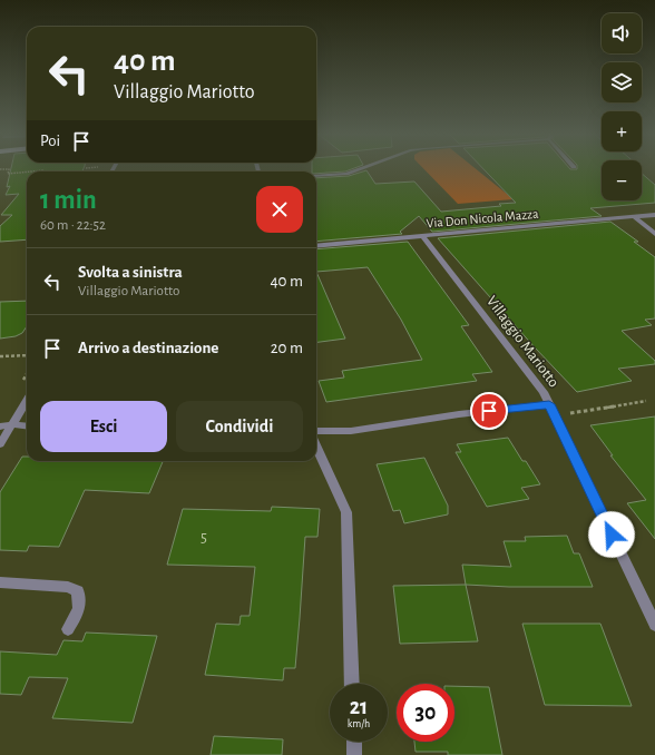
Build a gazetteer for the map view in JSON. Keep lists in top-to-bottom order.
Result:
{
  "streets": {
    "street": ["Via Don Nicola Mazza", "Villaggio Mariotto"]
  },
  "crossings": [
    ["Via Don Nicola Mazza", "Villaggio Mariotto"]
  ],
  "house_numbers": ["5"],
  "page": {
    "map_buttons": ["+", "−"],
    "turn": ["40 m", "Villaggio Mariotto"],
    "then": "Poi",
    "heading": ["1 min", "60 m · 22:52"],
    "list": [
      {
        "name": "Svolta a sinistra",
        "note": "Villaggio Mariotto",
        "value": "40 m"
      },
      {
        "name": "Arrivo a destinazione",
        "value": "20 m"
      }
    ],
    "buttons": ["Esci", "Condividi"],
    "speed": "21 km/h",
    "limit": "30"
  }
}
